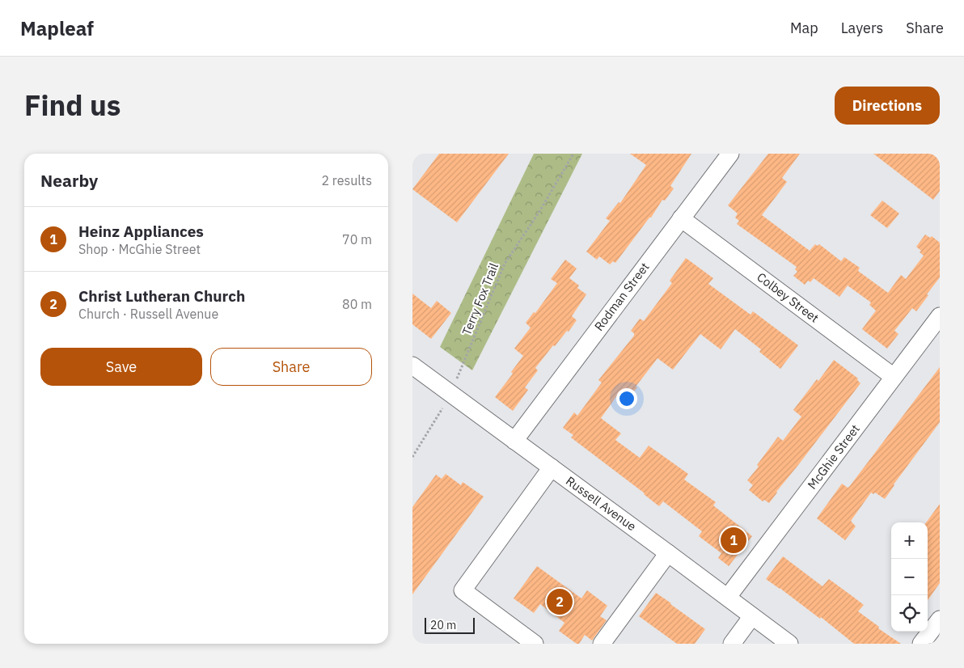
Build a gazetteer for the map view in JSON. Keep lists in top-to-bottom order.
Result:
{
  "streets": {
    "street": [
      "Rodman Street",
      "Colbey Street",
      "McGhie Street",
      "Russell Avenue"
    ],
    "path": ["Terry Fox Trail"]
  },
  "crossings": [
    ["Rodman Street", "Colbey Street"],
    ["Rodman Street", "Russell Avenue"],
    ["Colbey Street", "McGhie Street"],
    ["Terry Fox Trail", "Russell Avenue"],
    ["McGhie Street", "Russell Avenue"]
  ],
  "scale_bar": "20 m",
  "page": {
    "header": "Mapleaf",
    "nav": ["Map", "Layers", "Share"],
    "title": "Find us",
    "buttons": [
      "Directions",
      ["Save", "Share"]
    ],
    "heading": ["Nearby", "2 results"],
    "list": [
      {
        "mark": "1",
        "name": "Heinz Appliances",
        "note": "Shop · McGhie Street",
        "value": "70 m"
      },
      {
        "mark": "2",
        "name": "Christ Lutheran Church",
        "note": "Church · Russell Avenue",
        "value": "80 m"
      }
    ],
    "map_buttons": ["+", "−"],
    "pins": ["1", "2"],
    "scale": "20 m"
  }
}
